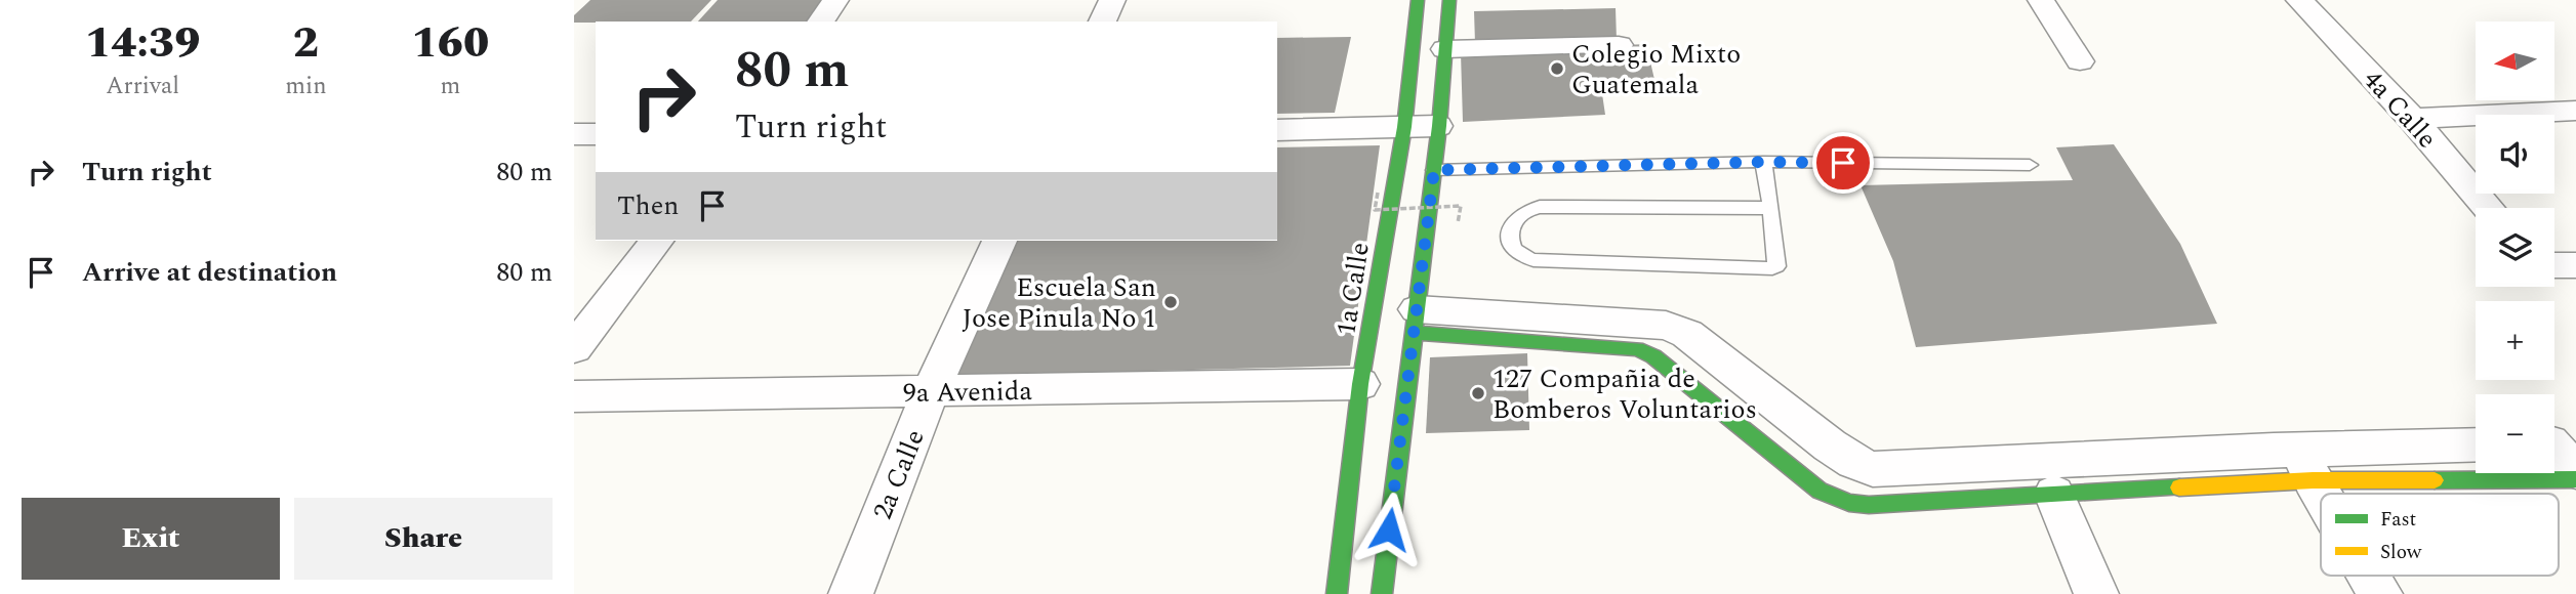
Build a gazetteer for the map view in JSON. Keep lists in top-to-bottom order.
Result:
{
  "streets": {
    "main road": ["1a Calle"],
    "street": ["4a Calle", "9a Avenida", "2a Calle"]
  },
  "crossings": [
    ["1a Calle", "9a Avenida"],
    ["9a Avenida", "2a Calle"]
  ],
  "places": ["Colegio Mixto Guatemala", "Escuela San Jose Pinula No 1", "127 Compañia de Bomberos Voluntarios"],
  "legend": ["Fast", "Slow"],
  "north": "left",
  "page": {
    "eta": [
      "14:39",
      "Arrival",
      "2",
      "min",
      "160",
      "m"
    ],
    "map_buttons": ["+", "−"],
    "turn": ["80 m", "Turn right"],
    "list": [
      {
        "name": "Turn right",
        "value": "80 m"
      },
      {
        "name": "Arrive at destination",
        "value": "80 m"
      }
    ],
    "then": "Then",
    "buttons": ["Exit", "Share"]
  }
}
